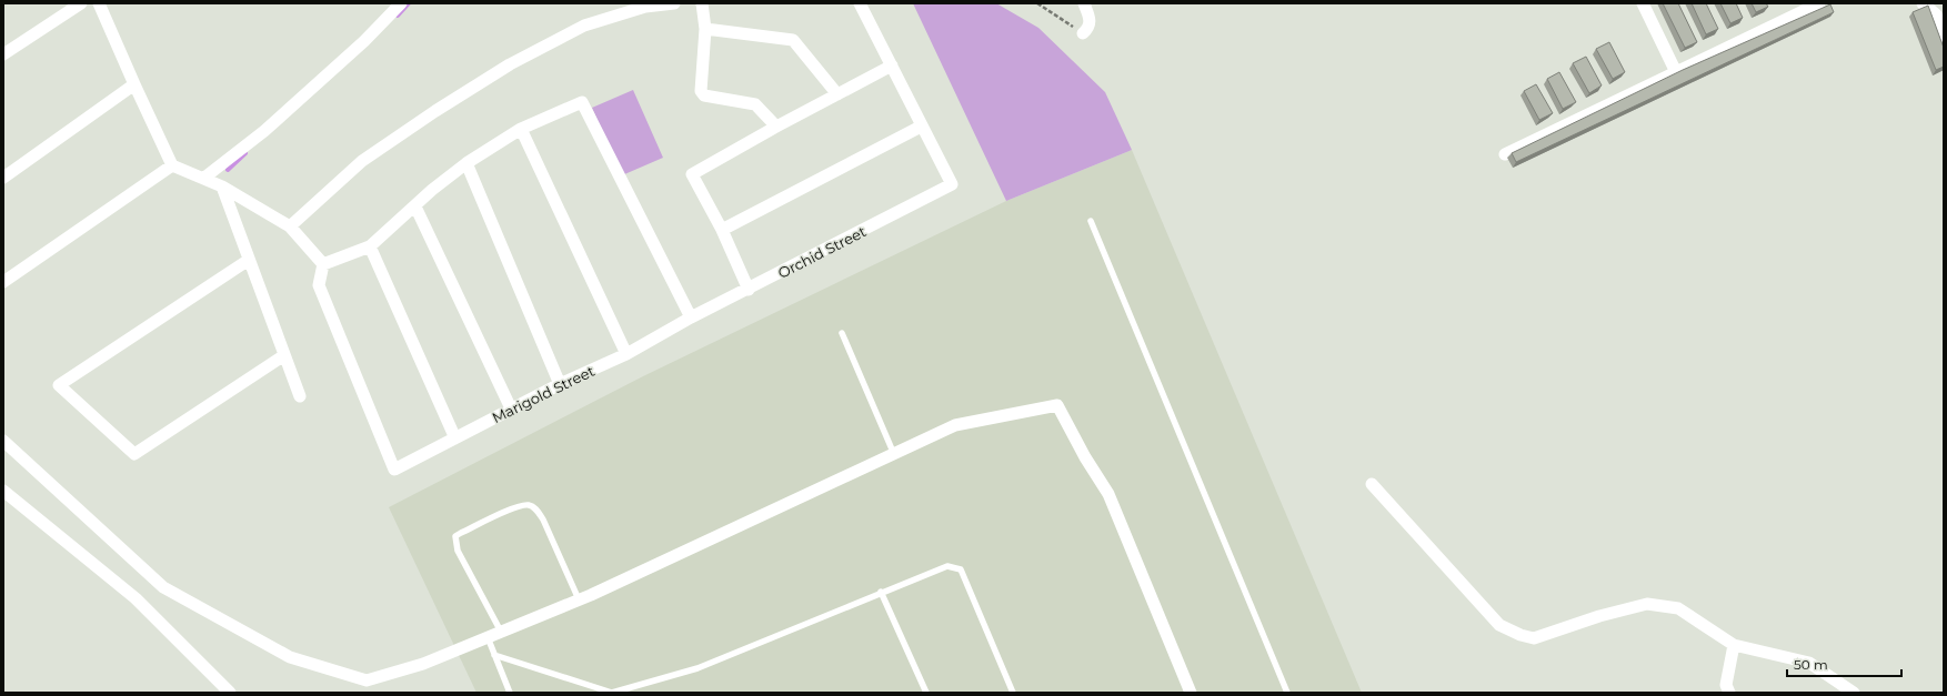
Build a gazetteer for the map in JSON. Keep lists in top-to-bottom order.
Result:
{
  "streets": {
    "street": ["Orchid Street", "Marigold Street"]
  },
  "crossings": [
    ["Orchid Street", "Marigold Street"]
  ],
  "scale_bar": "50 m"
}
